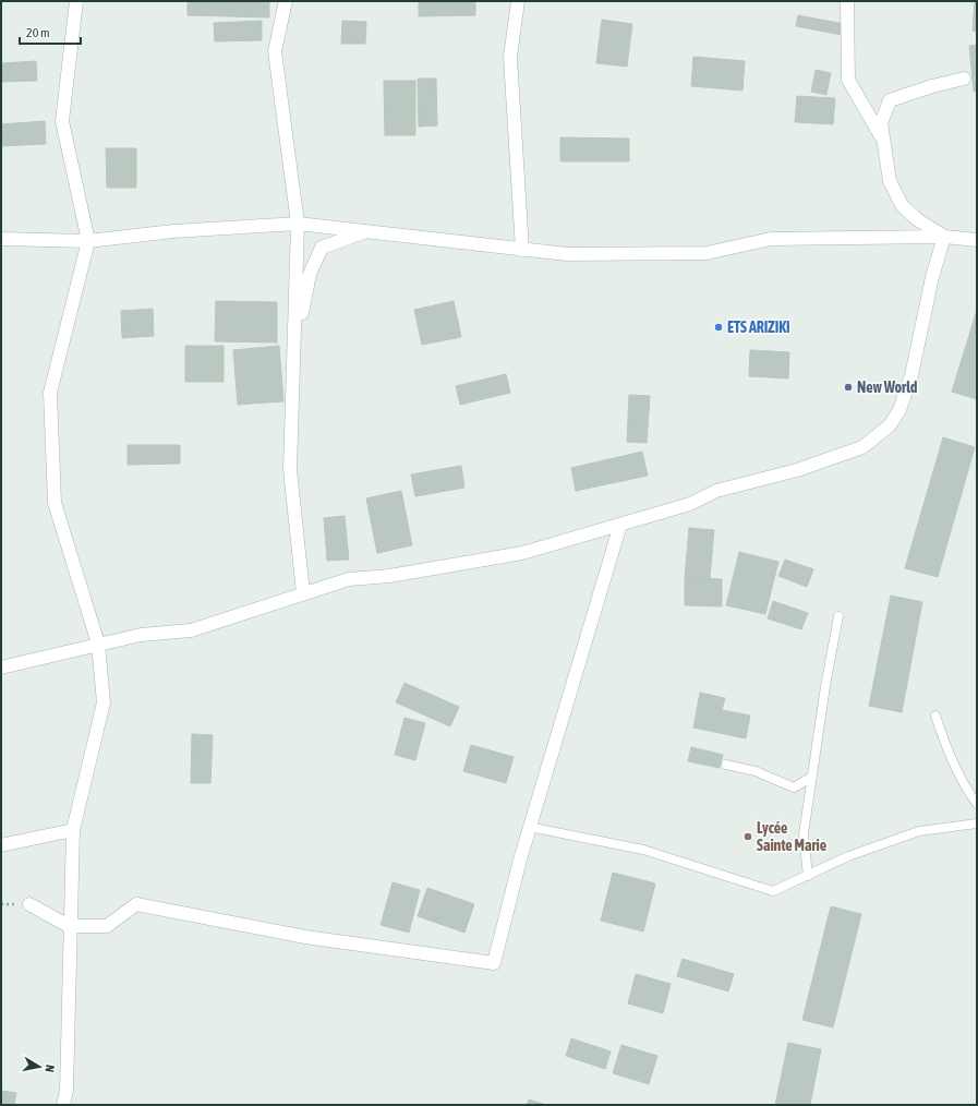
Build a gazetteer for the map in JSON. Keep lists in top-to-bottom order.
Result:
{
  "places": ["ETS ARIZIKI", "New World", "Lycée Sainte Marie"],
  "scale_bar": "20 m",
  "north": "right"
}
